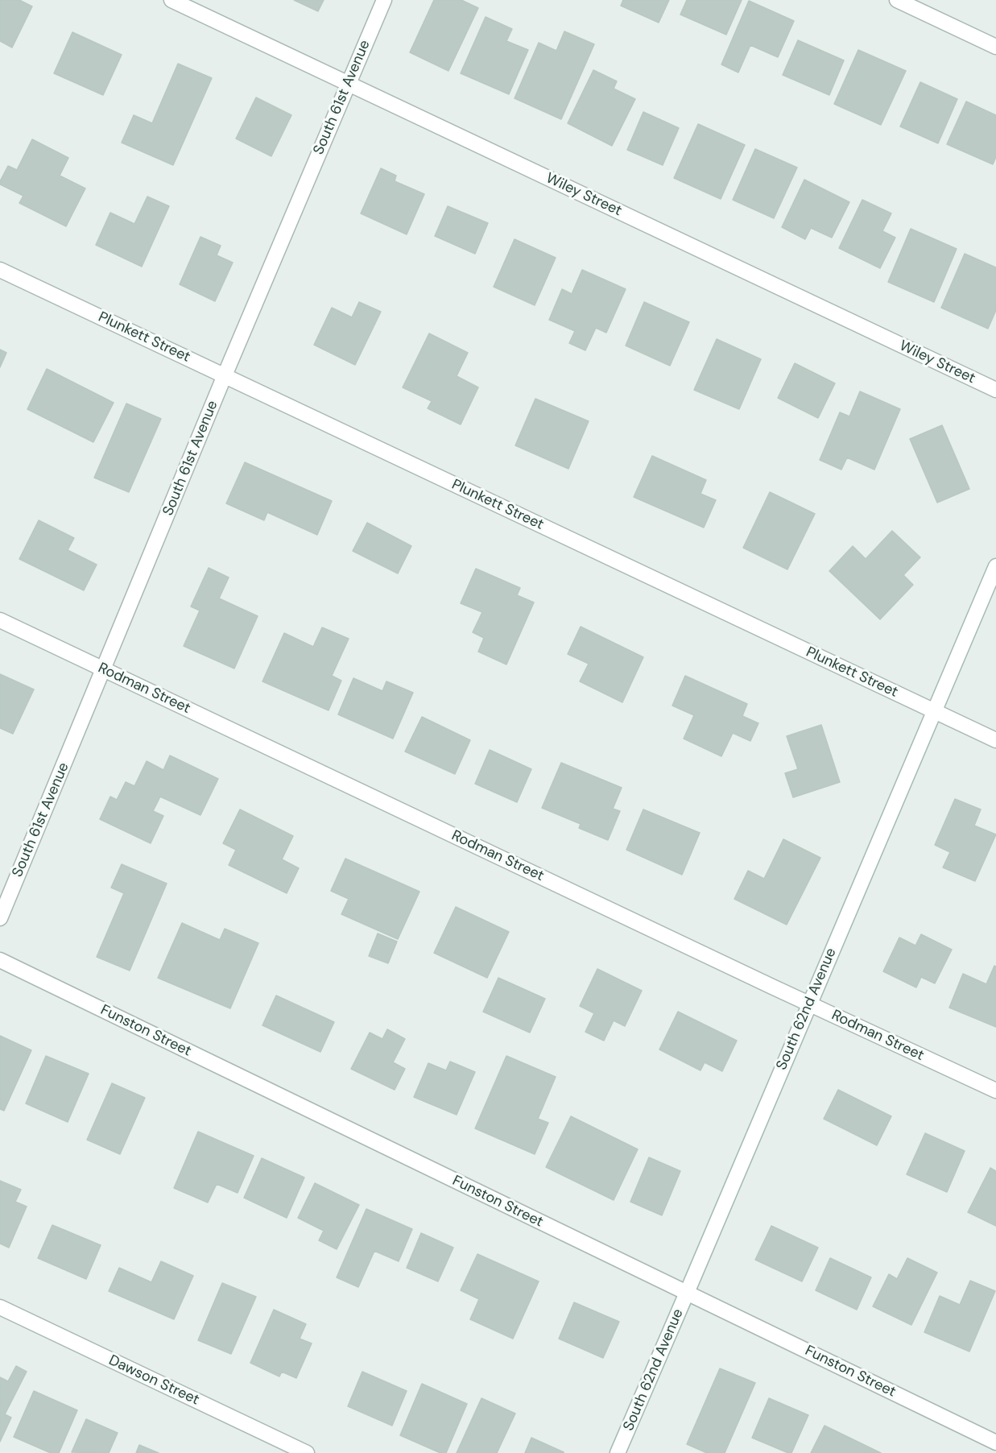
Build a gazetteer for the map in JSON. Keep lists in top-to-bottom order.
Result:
{
  "streets": {
    "street": [
      "South 61st Avenue",
      "Wiley Street",
      "Plunkett Street",
      "Rodman Street",
      "South 62nd Avenue",
      "Funston Street",
      "Dawson Street"
    ]
  },
  "crossings": [
    ["South 61st Avenue", "Wiley Street"],
    ["South 61st Avenue", "Plunkett Street"],
    ["South 61st Avenue", "Rodman Street"],
    ["Plunkett Street", "South 62nd Avenue"],
    ["Rodman Street", "South 62nd Avenue"],
    ["South 62nd Avenue", "Funston Street"]
  ]
}
